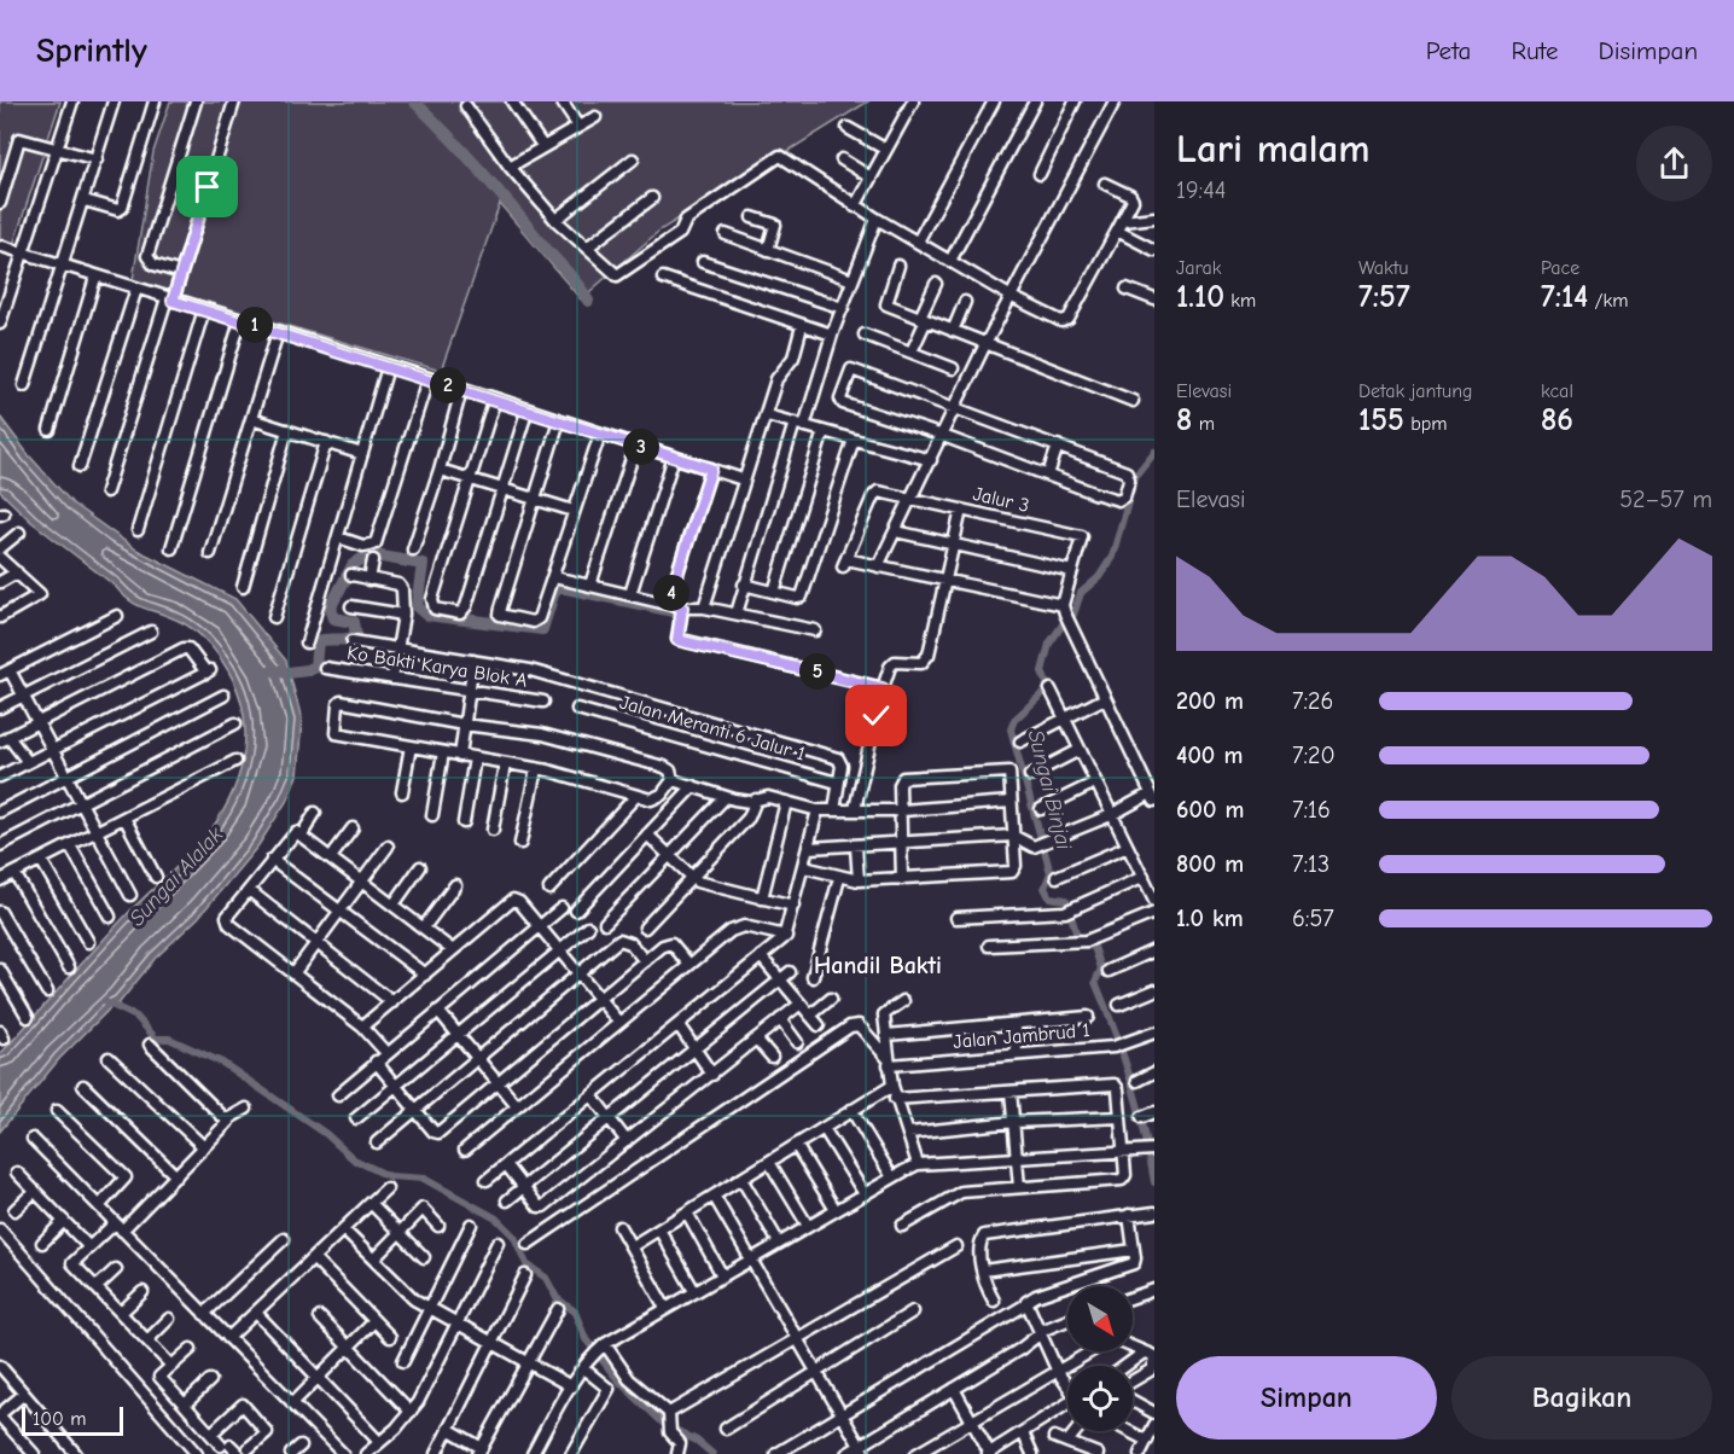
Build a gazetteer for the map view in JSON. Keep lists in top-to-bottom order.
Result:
{
  "streets": {
    "street": [
      "Jalur 3",
      "Ko Bakti Karya Blok A",
      "Jalan Meranti 6 Jalur 1",
      "Jalan Jambrud 1"
    ]
  },
  "districts": ["Handil Bakti"],
  "water": ["Sungai Binjai", "Sungai Alalak"],
  "scale_bar": "100 m",
  "north": "bottom right",
  "page": {
    "header": "Sprintly",
    "nav": ["Peta", "Rute", "Disimpan"],
    "heading": ["Lari malam", "19:44"],
    "stats": [
      ["Jarak", "1.10 km"],
      ["Waktu", "7:57"],
      ["Pace", "7:14 /km"],
      ["Elevasi", "8 m"],
      ["Detak jantung", "155 bpm"],
      ["kcal", "86"]
    ],
    "pins": [
      "1",
      "2",
      "3",
      "4",
      "5"
    ],
    "chart": ["Elevasi", "52–57 m"],
    "list": [
      {
        "name": "200 m",
        "note": "7:26"
      },
      {
        "name": "400 m",
        "note": "7:20"
      },
      {
        "name": "600 m",
        "note": "7:16"
      },
      {
        "name": "800 m",
        "note": "7:13"
      },
      {
        "name": "1.0 km",
        "note": "6:57"
      }
    ],
    "buttons": ["Simpan", "Bagikan"],
    "scale": "100 m"
  }
}
